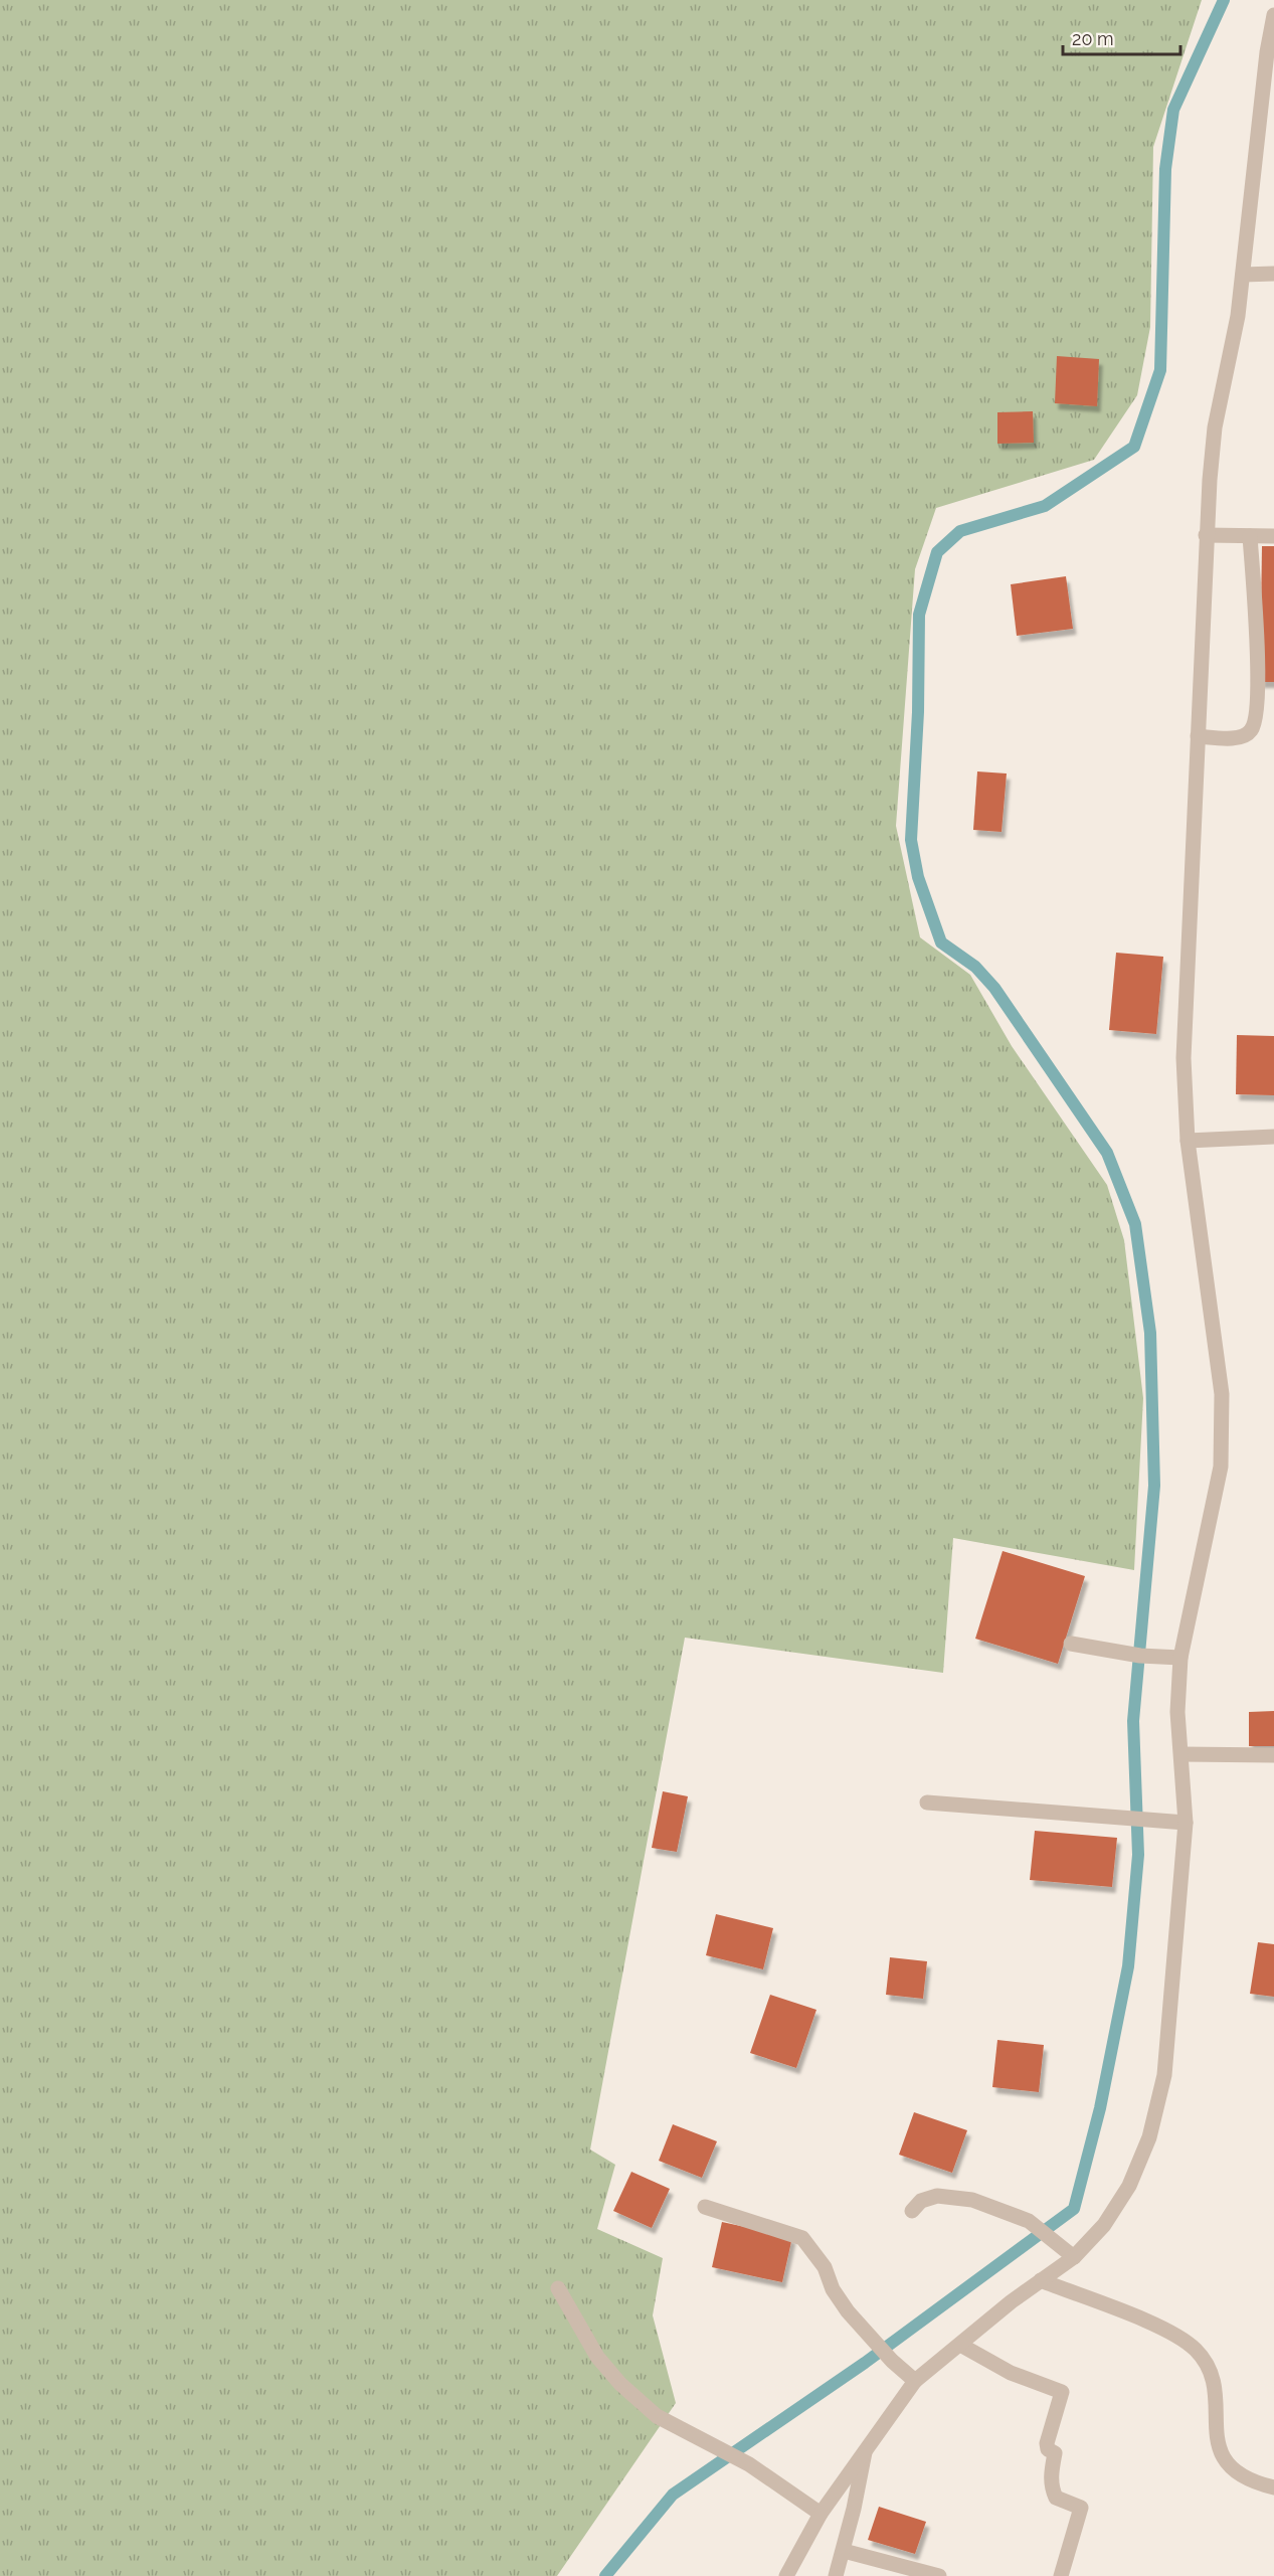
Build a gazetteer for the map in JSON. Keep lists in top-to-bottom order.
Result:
{
  "scale_bar": "20 m"
}
